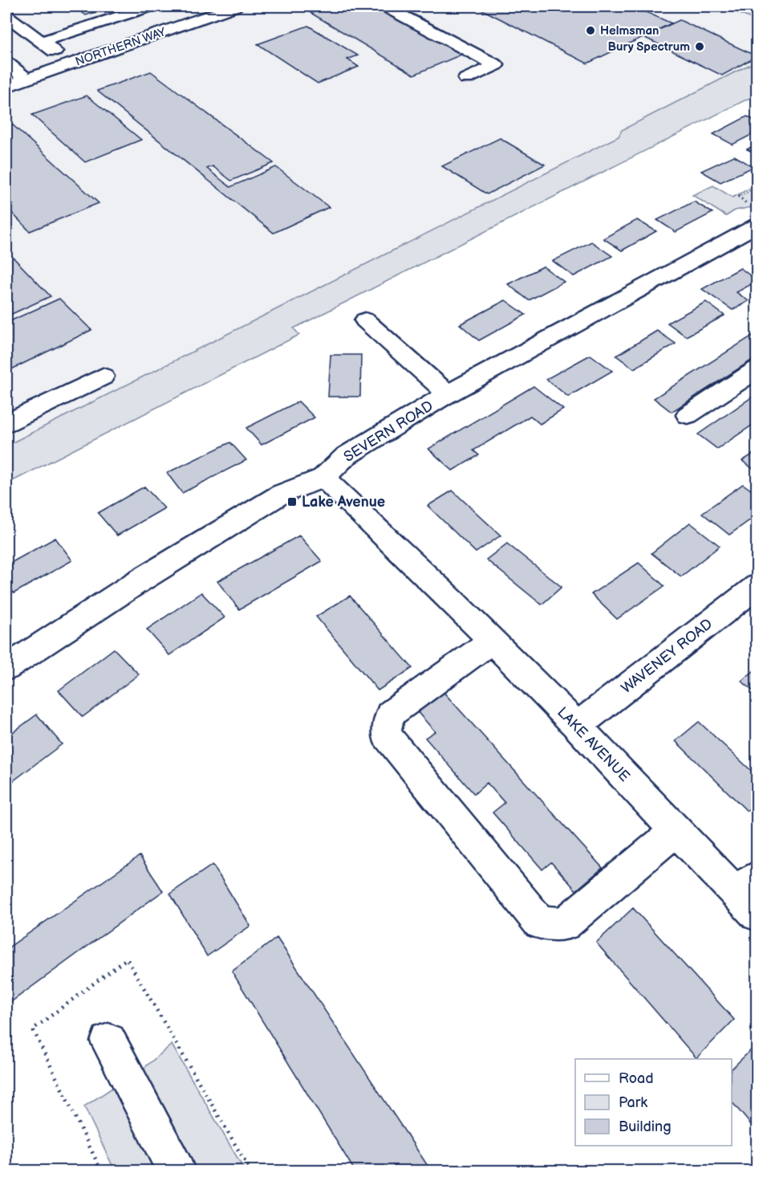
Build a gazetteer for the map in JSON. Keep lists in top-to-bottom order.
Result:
{
  "streets": {
    "street": [
      "NORTHERN WAY",
      "SEVERN ROAD",
      "WAVENEY ROAD",
      "LAKE AVENUE"
    ]
  },
  "crossings": [
    ["SEVERN ROAD", "LAKE AVENUE"],
    ["WAVENEY ROAD", "LAKE AVENUE"]
  ],
  "places": {
    "other": ["Helmsman", "Bury Spectrum"],
    "transit": ["Lake Avenue"]
  },
  "legend": ["Road", "Park", "Building"]
}
